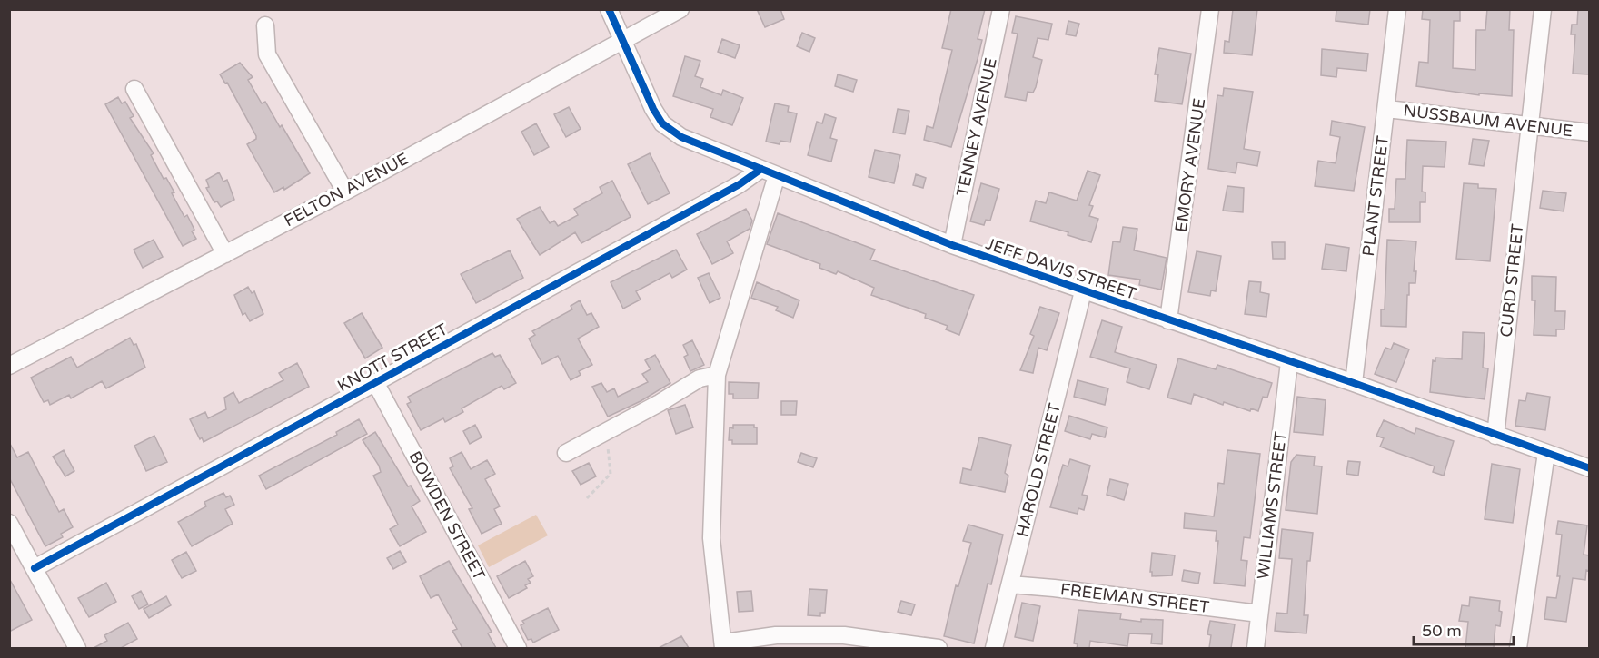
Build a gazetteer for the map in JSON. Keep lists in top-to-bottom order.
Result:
{
  "streets": {
    "street": [
      "NUSSBAUM AVENUE",
      "TENNEY AVENUE",
      "EMORY AVENUE",
      "FELTON AVENUE",
      "PLANT STREET",
      "JEFF DAVIS STREET",
      "CURD STREET",
      "KNOTT STREET",
      "HAROLD STREET",
      "WILLIAMS STREET",
      "BOWDEN STREET",
      "FREEMAN STREET"
    ]
  },
  "crossings": [
    ["NUSSBAUM AVENUE", "PLANT STREET"],
    ["NUSSBAUM AVENUE", "CURD STREET"],
    ["TENNEY AVENUE", "JEFF DAVIS STREET"],
    ["EMORY AVENUE", "JEFF DAVIS STREET"],
    ["FELTON AVENUE", "JEFF DAVIS STREET"],
    ["PLANT STREET", "JEFF DAVIS STREET"],
    ["JEFF DAVIS STREET", "CURD STREET"],
    ["JEFF DAVIS STREET", "KNOTT STREET"],
    ["JEFF DAVIS STREET", "HAROLD STREET"],
    ["JEFF DAVIS STREET", "WILLIAMS STREET"],
    ["KNOTT STREET", "BOWDEN STREET"],
    ["HAROLD STREET", "FREEMAN STREET"],
    ["WILLIAMS STREET", "FREEMAN STREET"]
  ],
  "scale_bar": "50 m"
}
